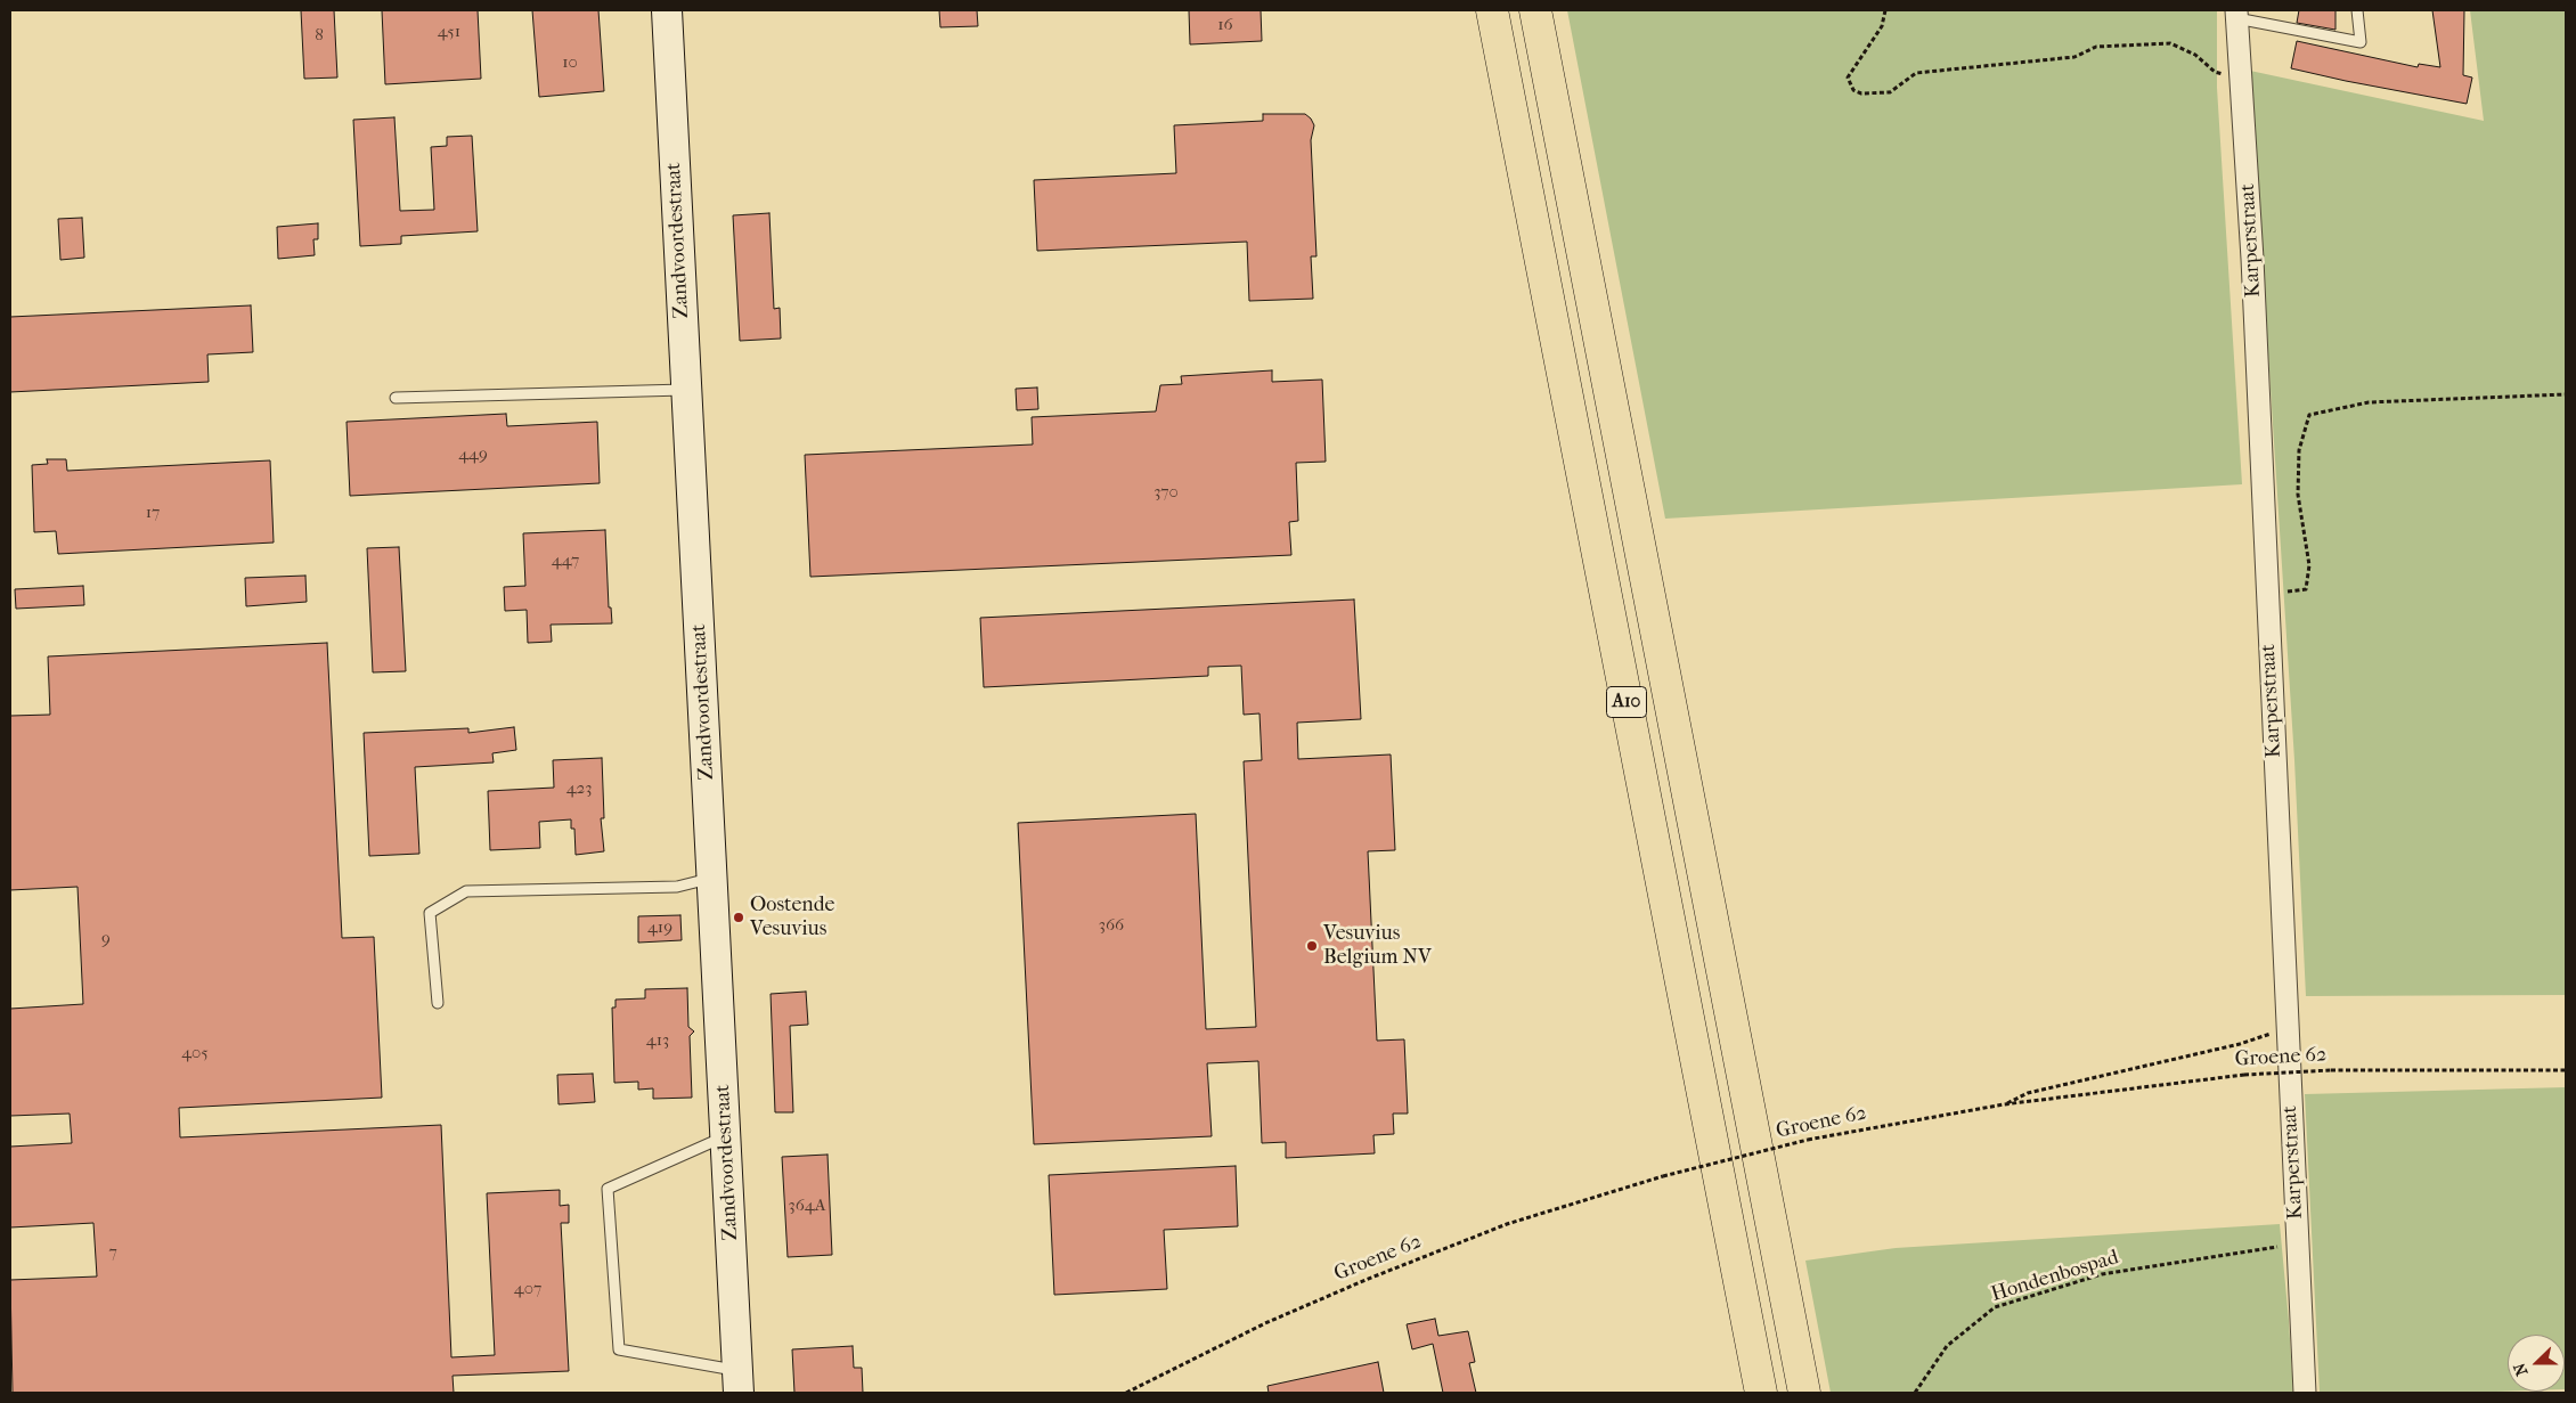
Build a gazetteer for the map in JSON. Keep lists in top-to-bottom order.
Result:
{
  "streets": {
    "highway": ["A10"],
    "main road": ["Zandvoordestraat"],
    "street": ["Karperstraat"],
    "path": ["Groene 62", "Hondenbospad"]
  },
  "crossings": [
    ["Karperstraat", "Hondenbospad"]
  ],
  "places": ["Oostende Vesuvius", "Vesuvius Belgium NV"],
  "house_numbers": [
    "16",
    "451",
    "8",
    "10",
    "449",
    "370",
    "17",
    "447",
    "423",
    "366",
    "419",
    "9",
    "413",
    "405",
    "364A",
    "7",
    "407"
  ],
  "north": "left"
}
